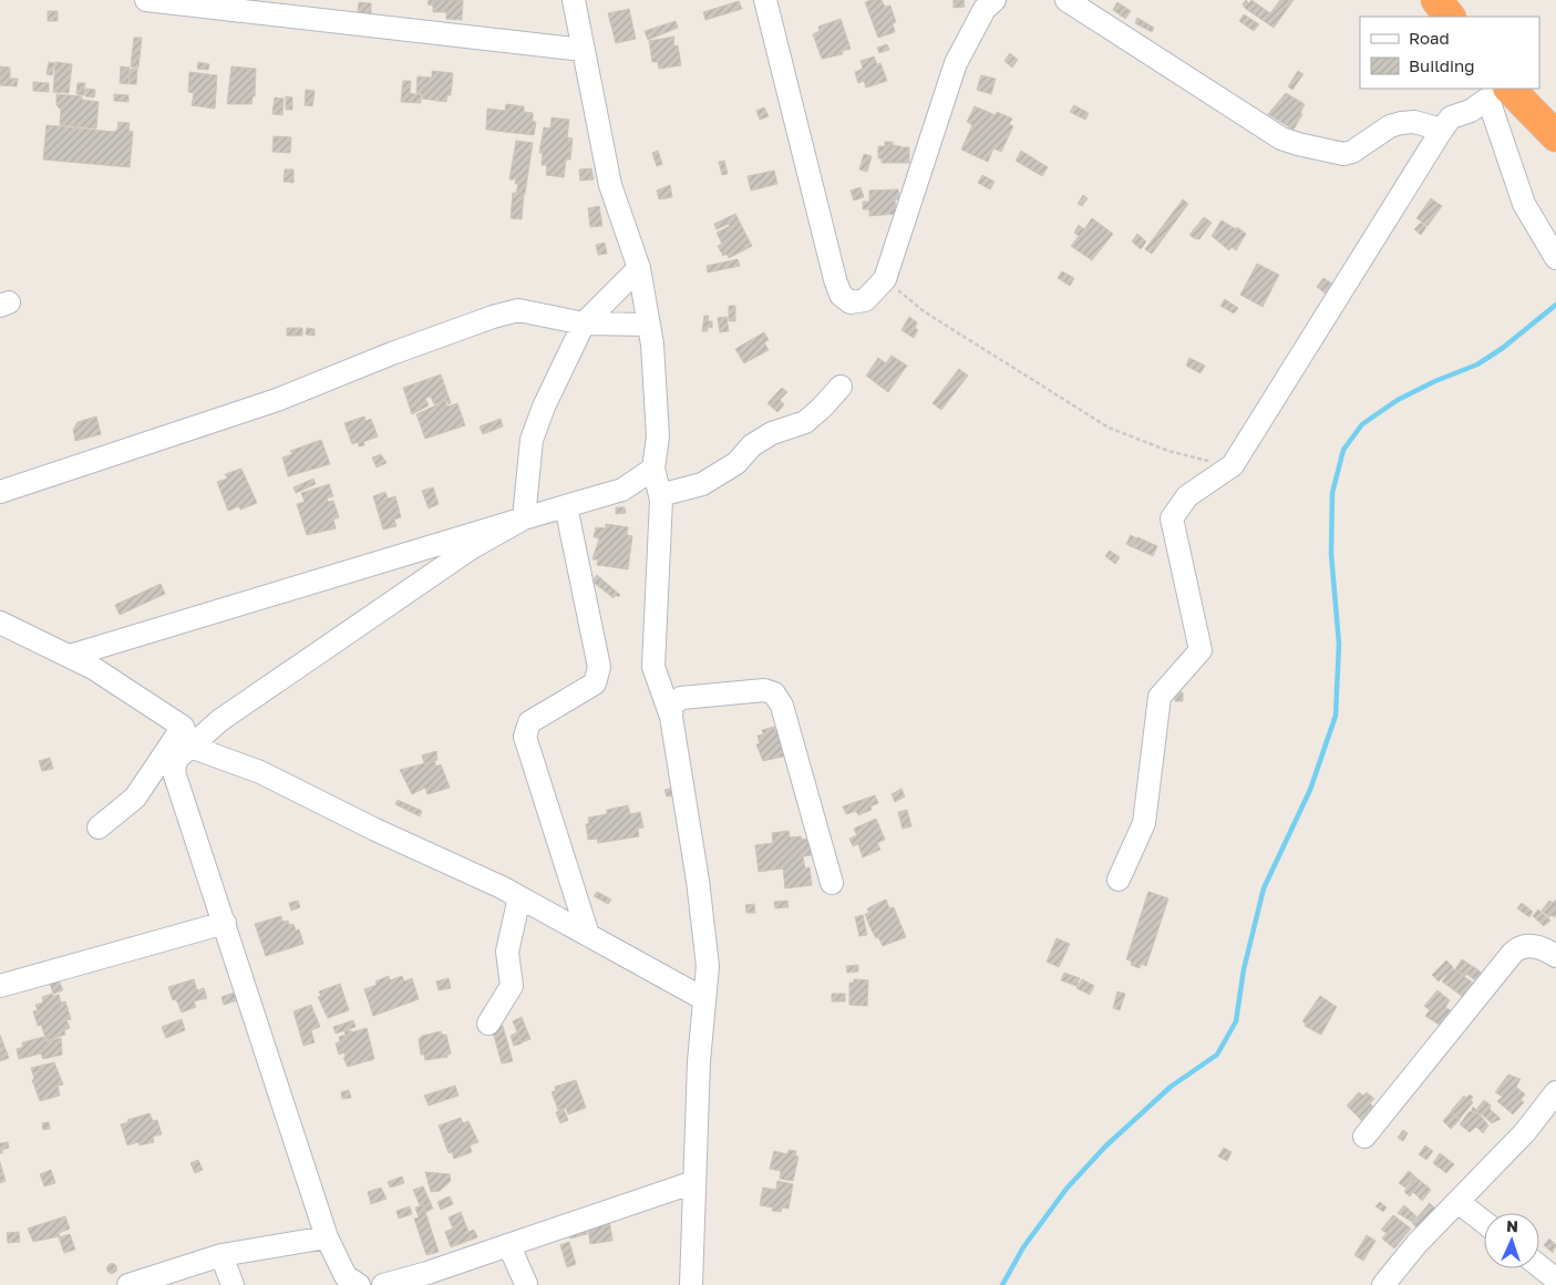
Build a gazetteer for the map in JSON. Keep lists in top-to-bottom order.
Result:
{
  "legend": ["Road", "Building"],
  "north": "top"
}
